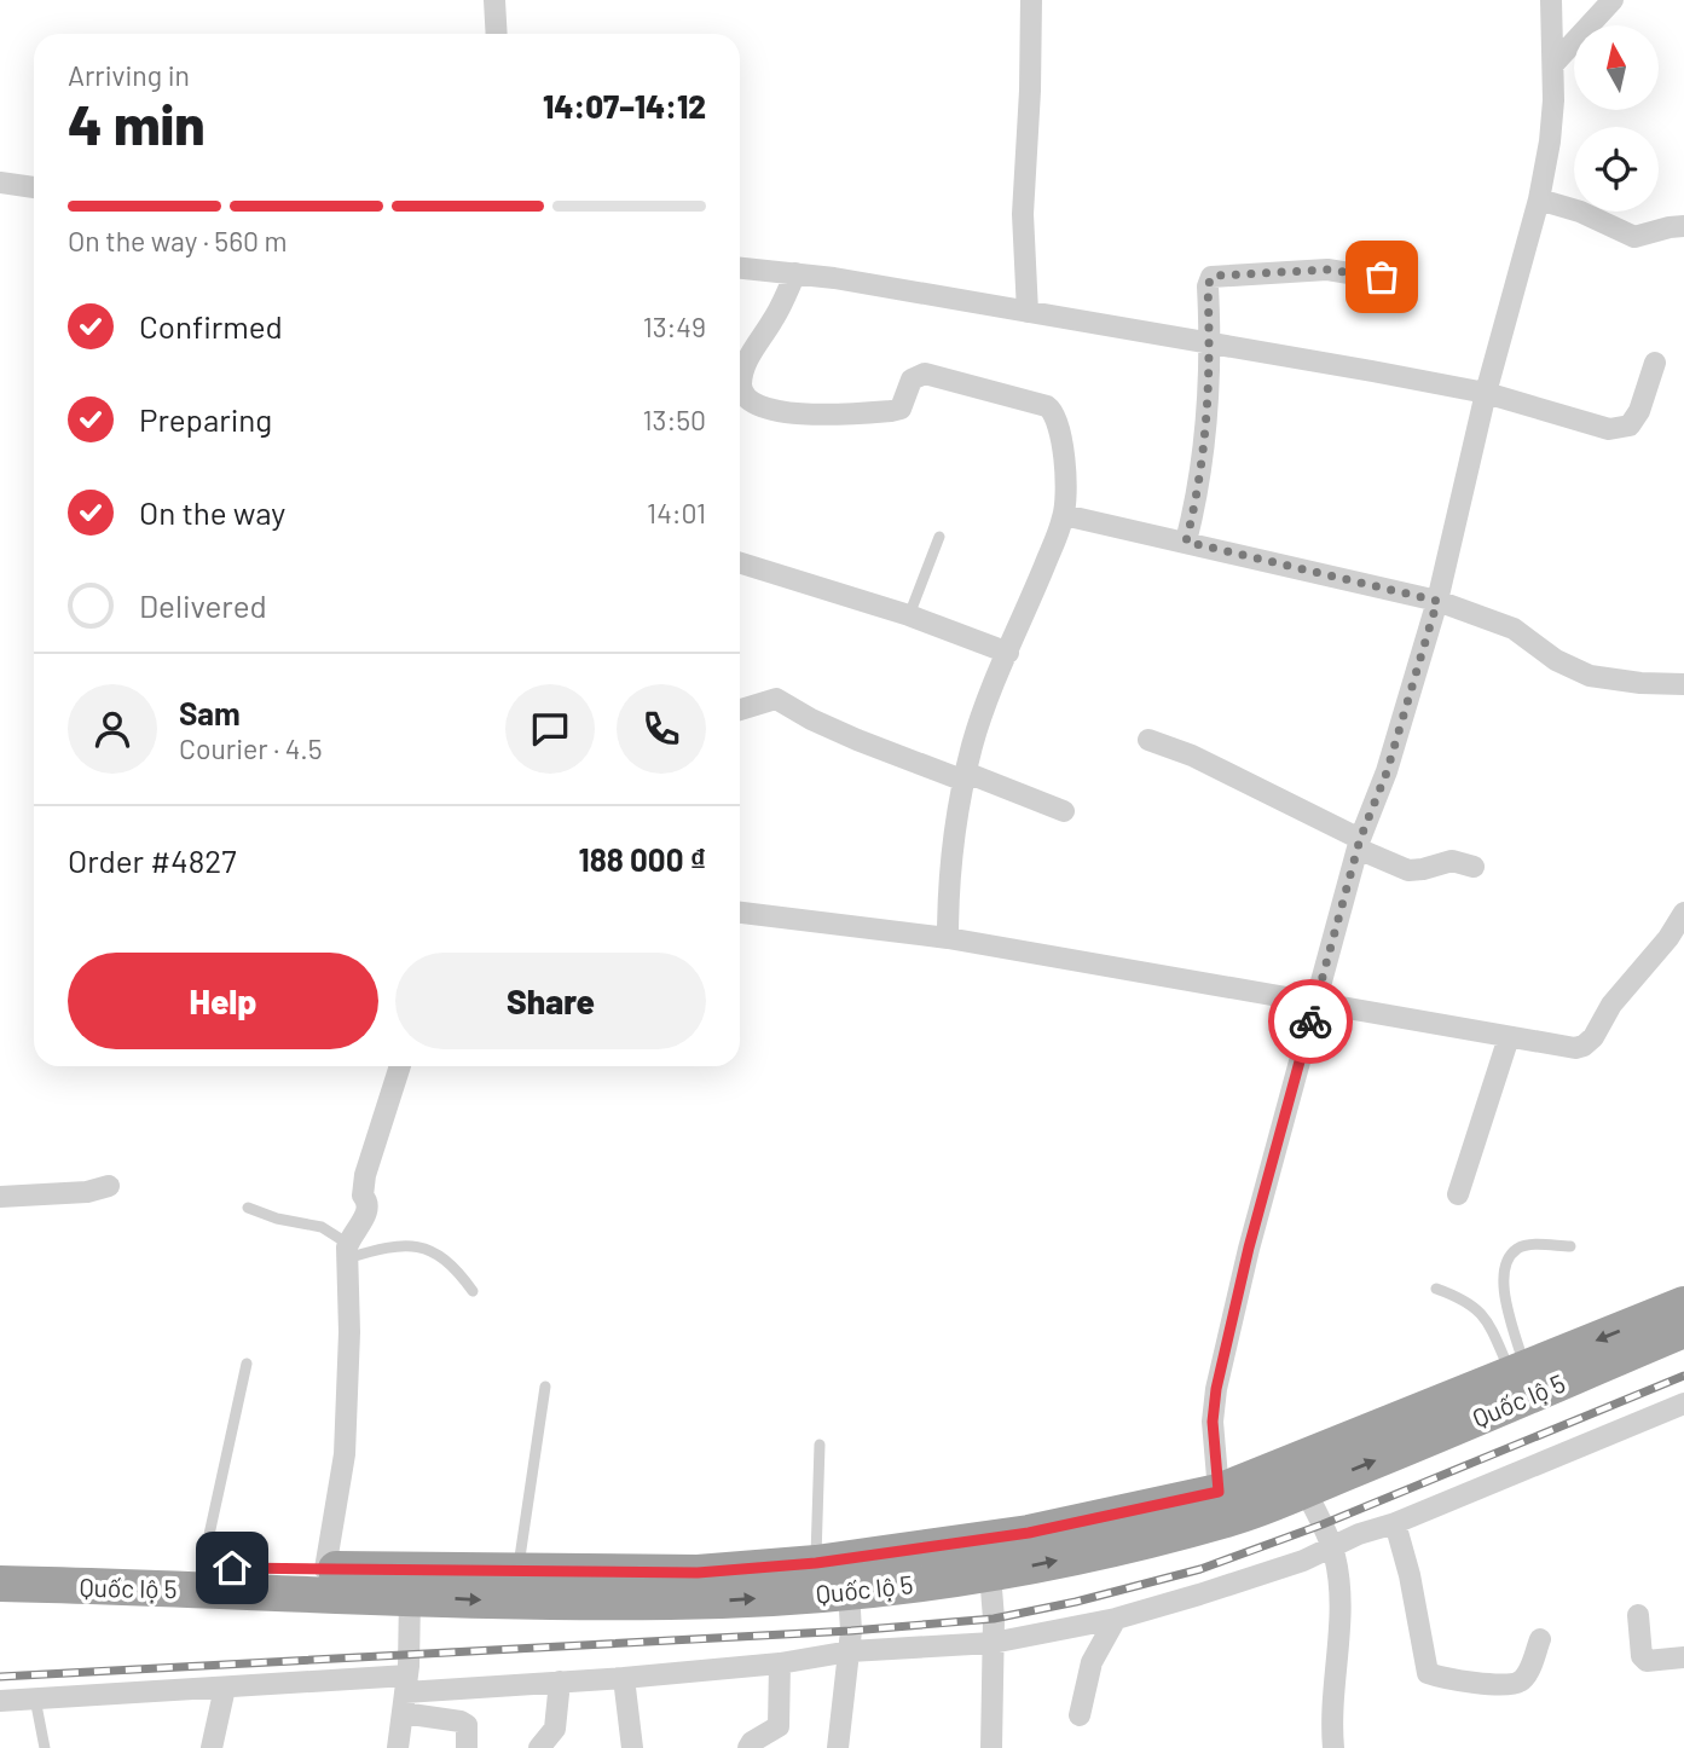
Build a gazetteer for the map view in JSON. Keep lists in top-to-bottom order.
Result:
{
  "streets": {
    "highway": ["Quốc lộ 5"]
  },
  "north": "top",
  "page": {
    "heading": ["4 min", "Arriving in", "14:07–14:12"],
    "panel": [
      "Sam",
      "Courier · 4.5",
      "Order #4827",
      "188 000 ₫"
    ],
    "bar": "On the way · 560 m",
    "list": [
      ["Confirmed", "13:49"],
      ["Preparing", "13:50"],
      ["On the way", "14:01"],
      "Delivered"
    ],
    "buttons": ["Help", "Share"]
  }
}
